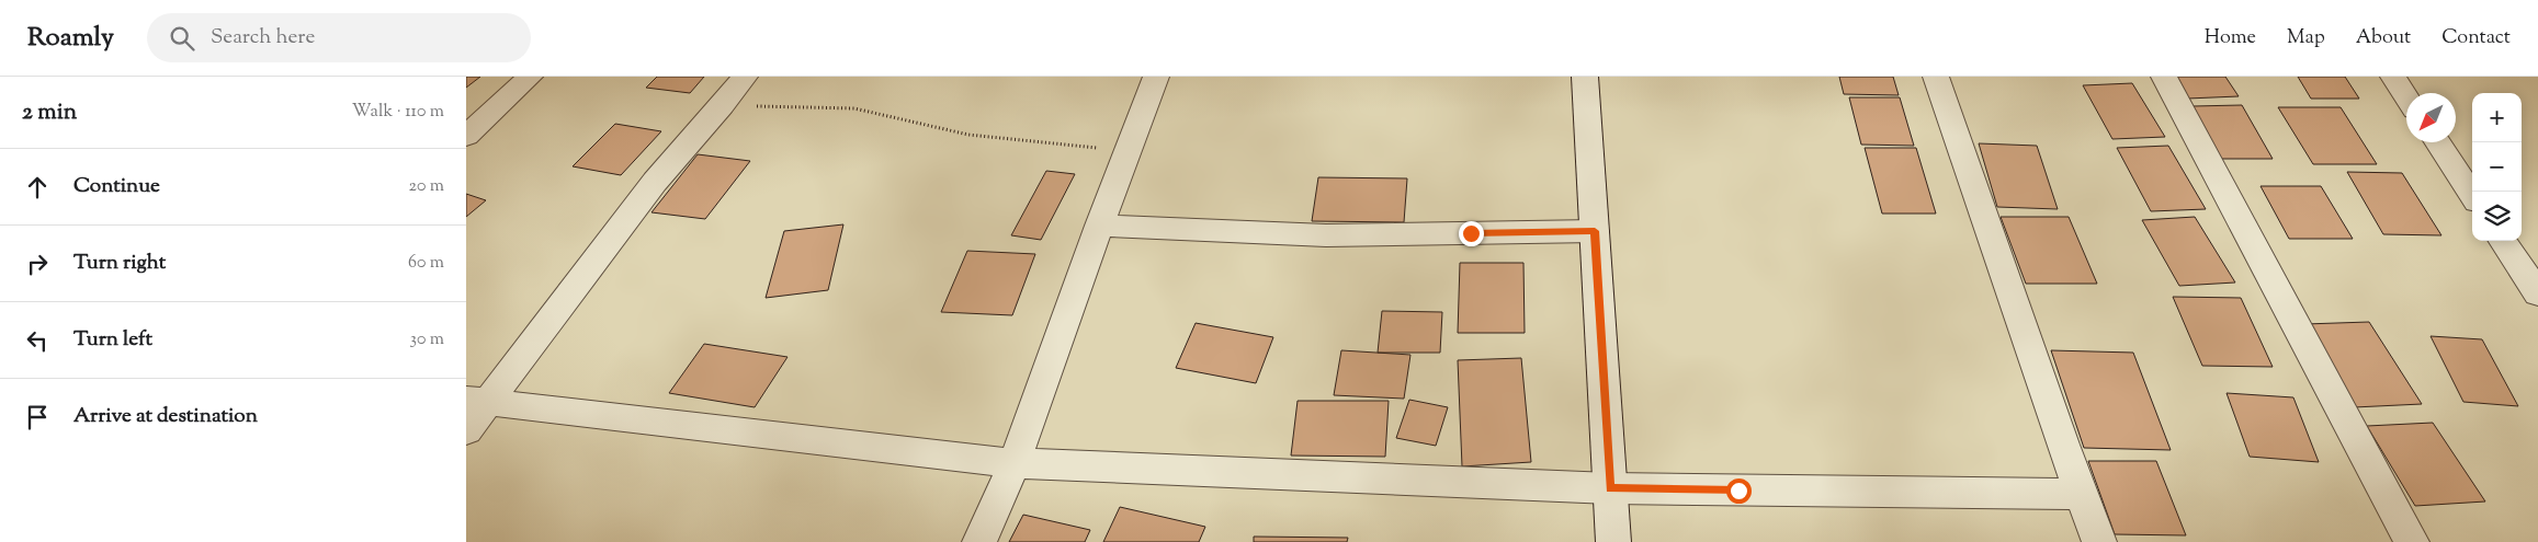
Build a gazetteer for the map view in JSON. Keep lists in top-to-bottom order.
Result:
{
  "north": "bottom left",
  "page": {
    "header": "Roamly",
    "search": "Search here",
    "nav": [
      "Home",
      "Map",
      "About",
      "Contact"
    ],
    "heading": ["2 min", "Walk · 110 m"],
    "map_buttons": ["+", "−"],
    "list": [
      ["Continue", "20 m"],
      ["Turn right", "60 m"],
      ["Turn left", "30 m"],
      "Arrive at destination"
    ]
  }
}
